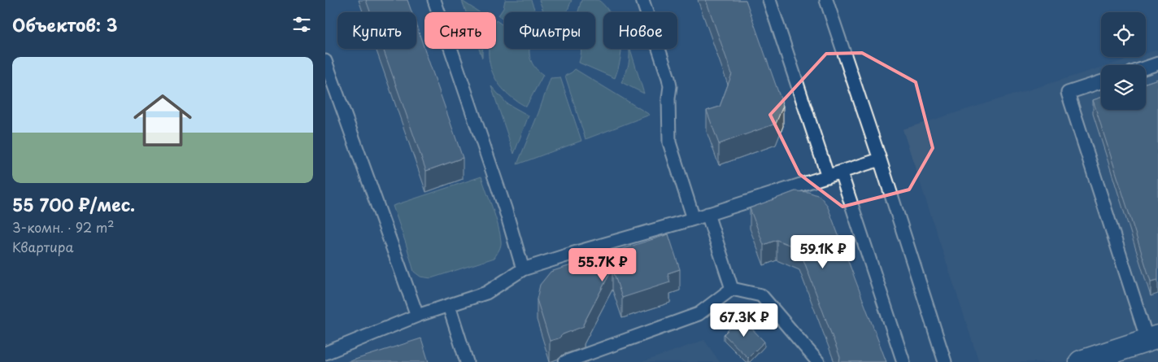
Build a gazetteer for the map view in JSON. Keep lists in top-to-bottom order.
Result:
{
  "page": {
    "heading": "Объектов: 3",
    "chip": [
      "Купить",
      "Снять",
      "Фильтры",
      "Новое"
    ],
    "list": [
      {
        "name": "55 700 ₽/мес.",
        "note": "3-комн. · 92 m² · Квартира"
      }
    ],
    "price": ["59.1K ₽", "55.7K ₽", "67.3K ₽"]
  }
}
